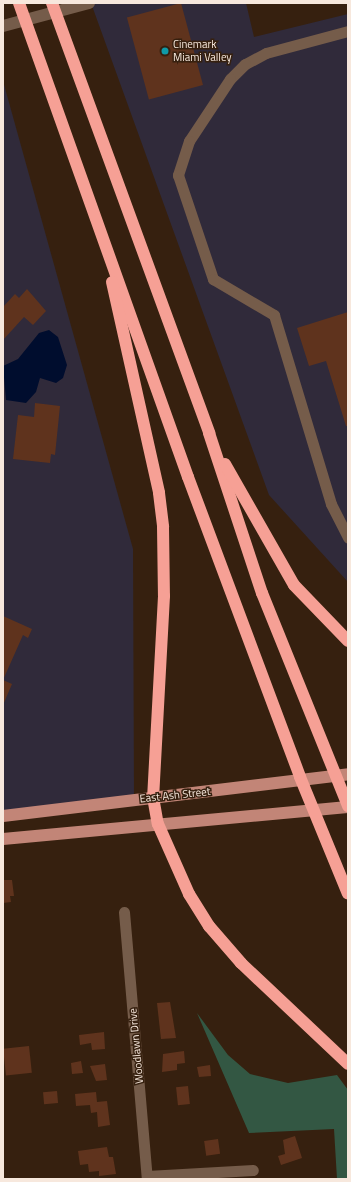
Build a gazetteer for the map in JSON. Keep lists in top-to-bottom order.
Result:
{
  "streets": {
    "main road": ["East Ash Street"],
    "street": ["Woodlawn Drive"]
  },
  "places": ["Cinemark Miami Valley"]
}
